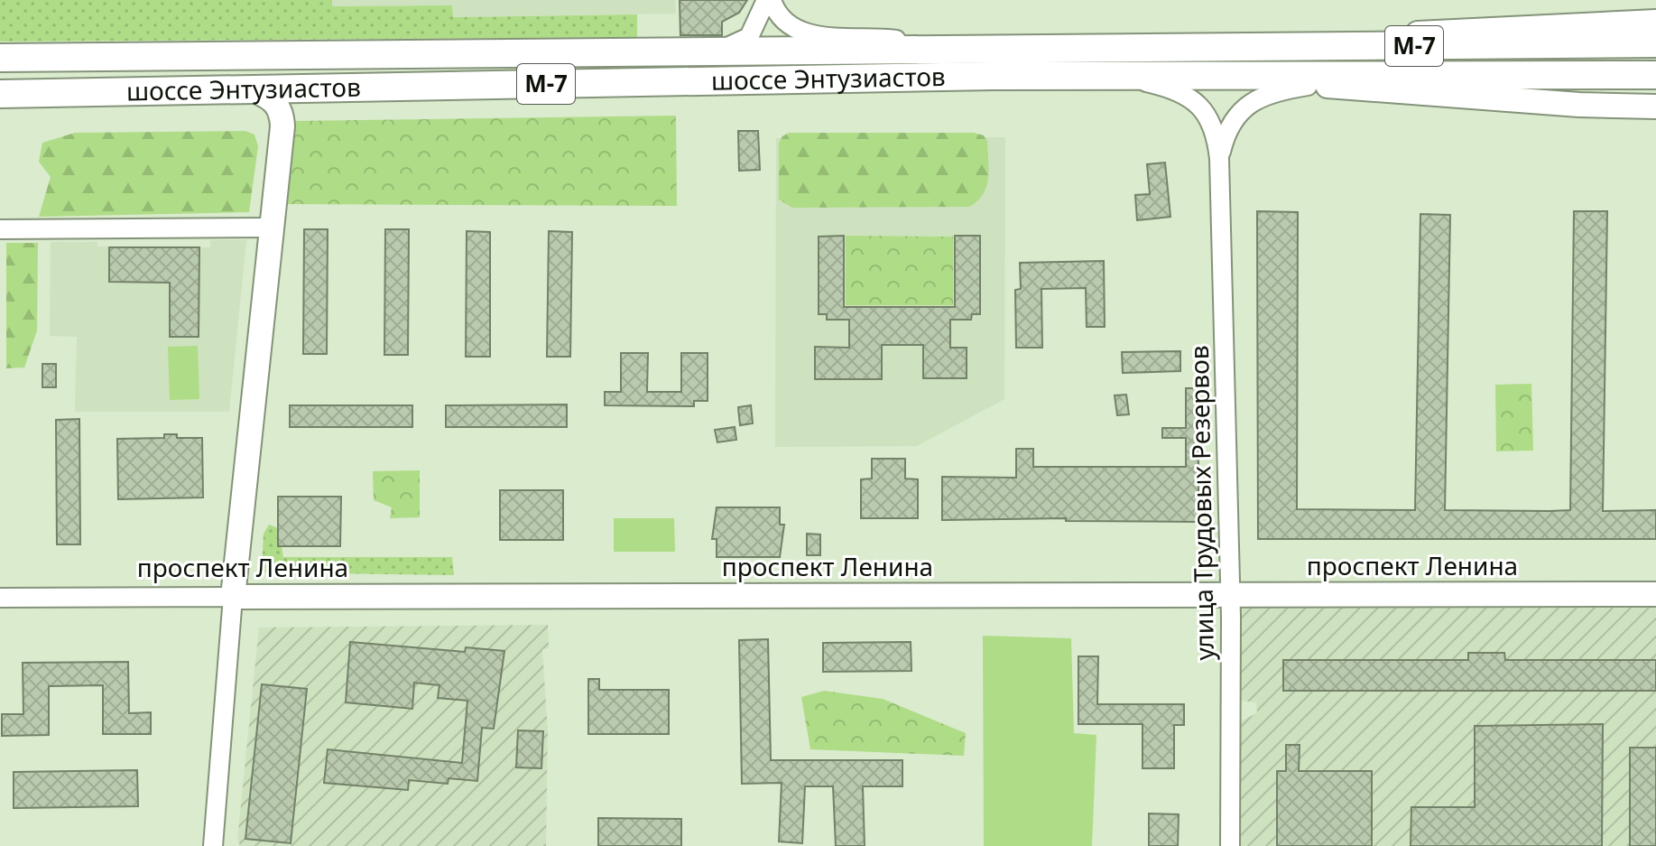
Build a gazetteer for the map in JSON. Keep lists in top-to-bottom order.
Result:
{
  "streets": {
    "highway": ["М-7", "шоссе Энтузиастов"],
    "main road": ["проспект Ленина"],
    "street": ["улица Трудовых Резервов"]
  },
  "crossings": [
    ["шоссе Энтузиастов", "улица Трудовых Резервов"],
    ["улица Трудовых Резервов", "проспект Ленина"]
  ]
}
